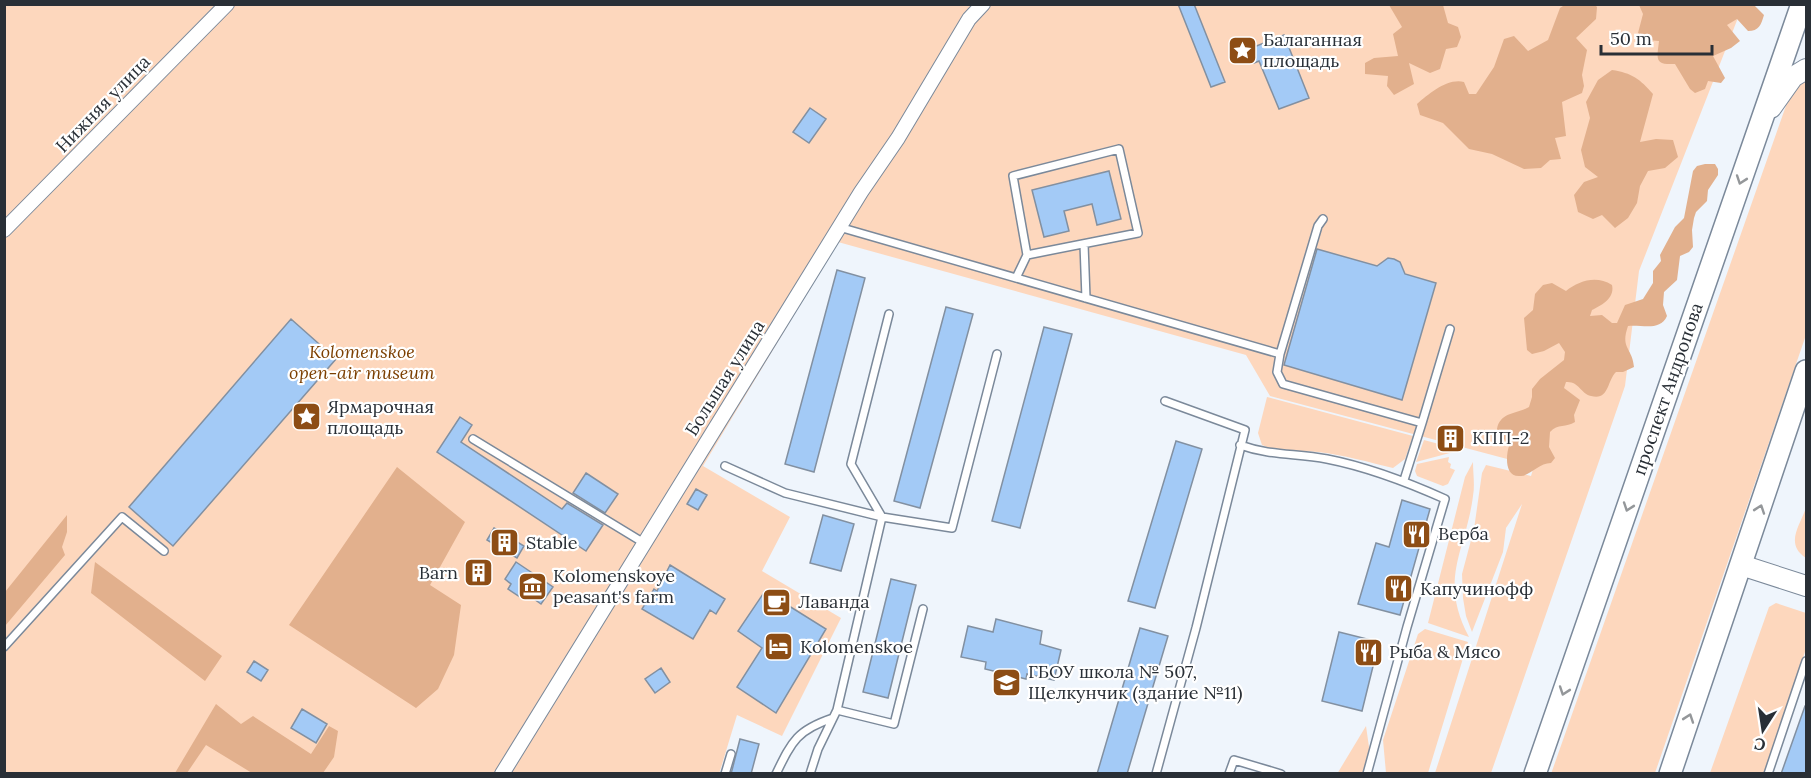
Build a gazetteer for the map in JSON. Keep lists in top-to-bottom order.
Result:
{
  "streets": {
    "main road": ["проспект Андропова"],
    "street": ["Нижняя улица", "Большая улица"]
  },
  "parks": ["Kolomenskoe open-air museum"],
  "places": {
    "place": ["Балаганная площадь", "Ярмарочная площадь"],
    "building": ["КПП-2", "Stable", "Barn"],
    "restaurant": ["Верба", "Капучинофф", "Рыба & Мясо"],
    "museum": ["Kolomenskoye peasant's farm"],
    "cafe": ["Лаванда"],
    "hotel": ["Kolomenskoe"],
    "school or university": ["ГБОУ школа № 507, Щелкунчик (здание №11)"]
  },
  "scale_bar": "50 m",
  "north": "bottom"
}
